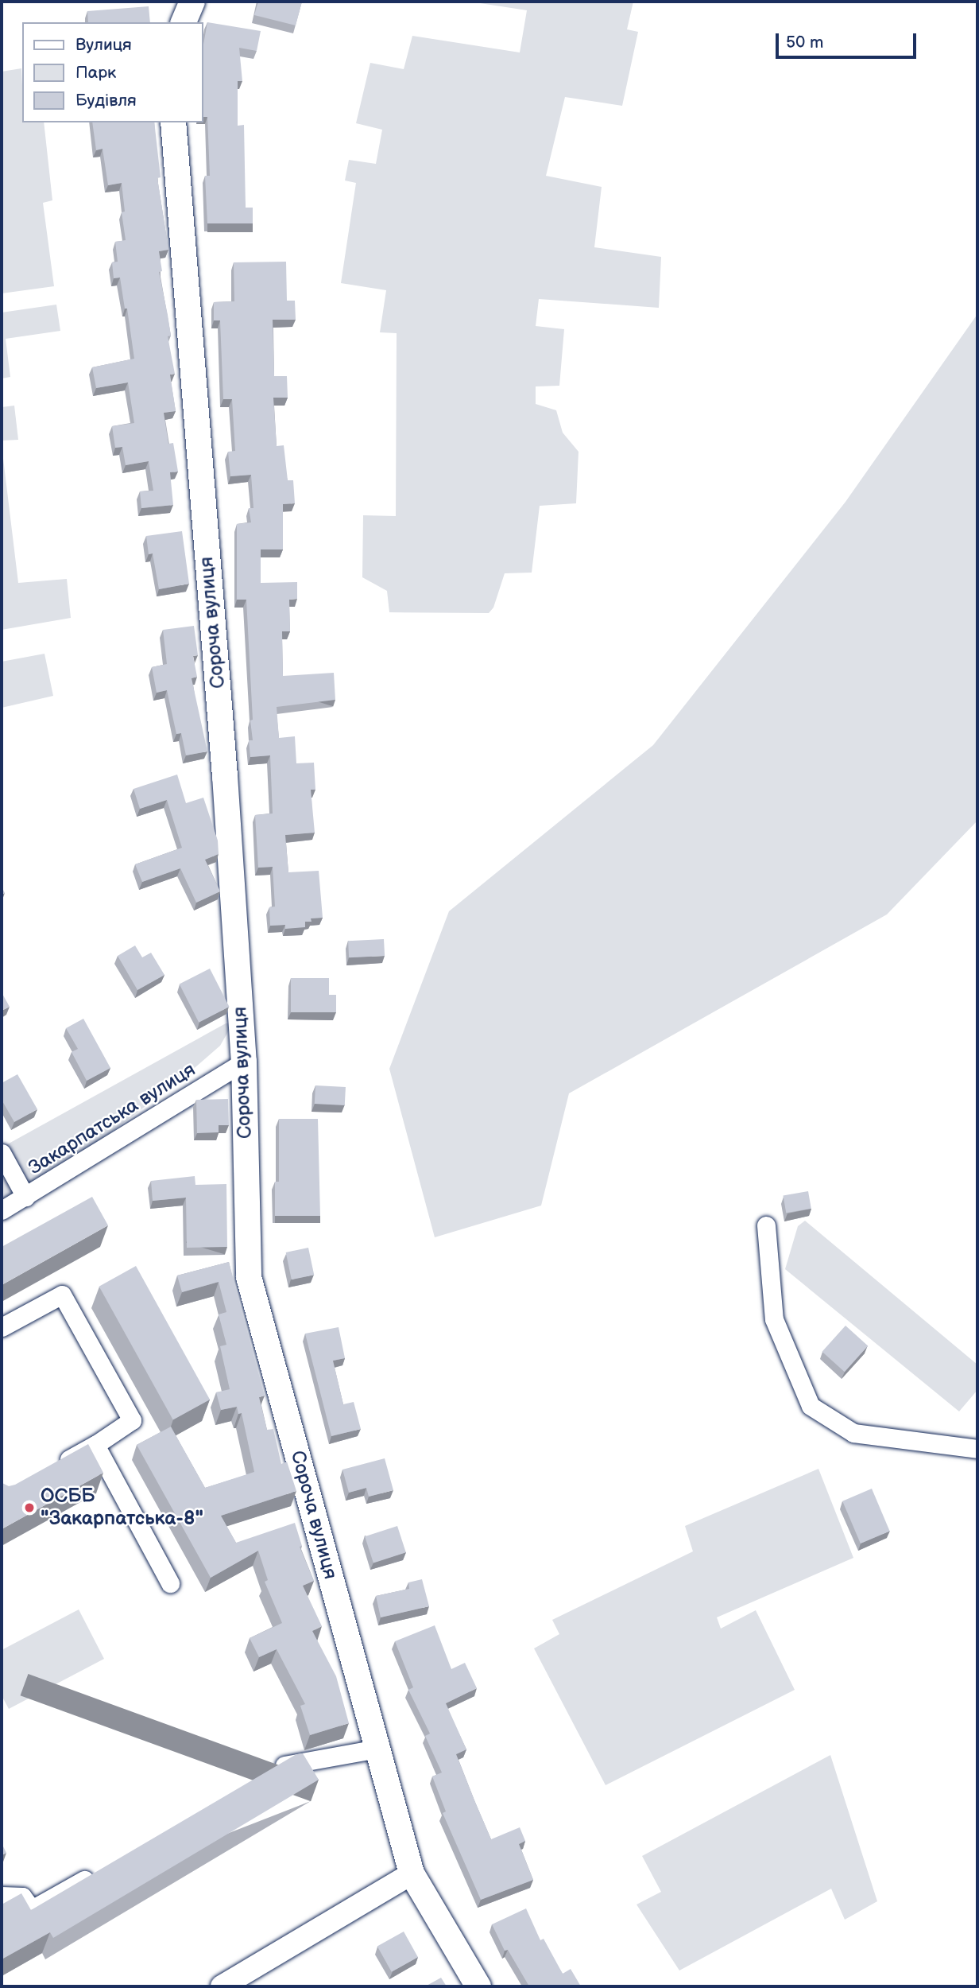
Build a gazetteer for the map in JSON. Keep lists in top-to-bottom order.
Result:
{
  "streets": {
    "main road": ["Сороча вулиця"],
    "street": ["Закарпатська вулиця"]
  },
  "crossings": [
    ["Сороча вулиця", "Закарпатська вулиця"]
  ],
  "places": ["ОСББ \"Закарпатська-8\""],
  "legend": ["Вулиця", "Парк", "Будівля"],
  "scale_bar": "50 m"
}
